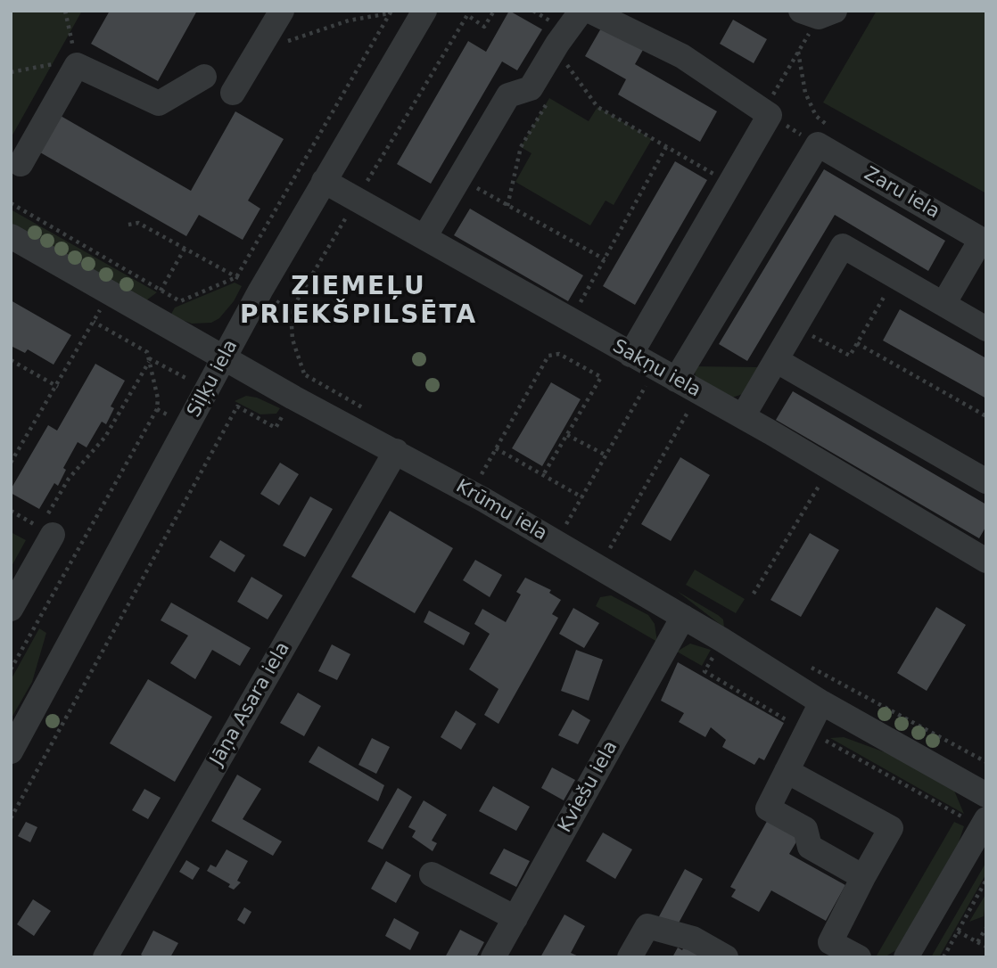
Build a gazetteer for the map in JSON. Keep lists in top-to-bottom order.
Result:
{
  "streets": {
    "street": [
      "Zaru iela",
      "Sakņu iela",
      "Siļķu iela",
      "Krūmu iela",
      "Jāņa Asara iela",
      "Kviešu iela"
    ]
  },
  "crossings": [
    ["Sakņu iela", "Siļķu iela"],
    ["Siļķu iela", "Krūmu iela"],
    ["Krūmu iela", "Jāņa Asara iela"],
    ["Krūmu iela", "Kviešu iela"]
  ],
  "districts": ["ZIEMEĻU PRIEKŠPILSĒTA"]
}
